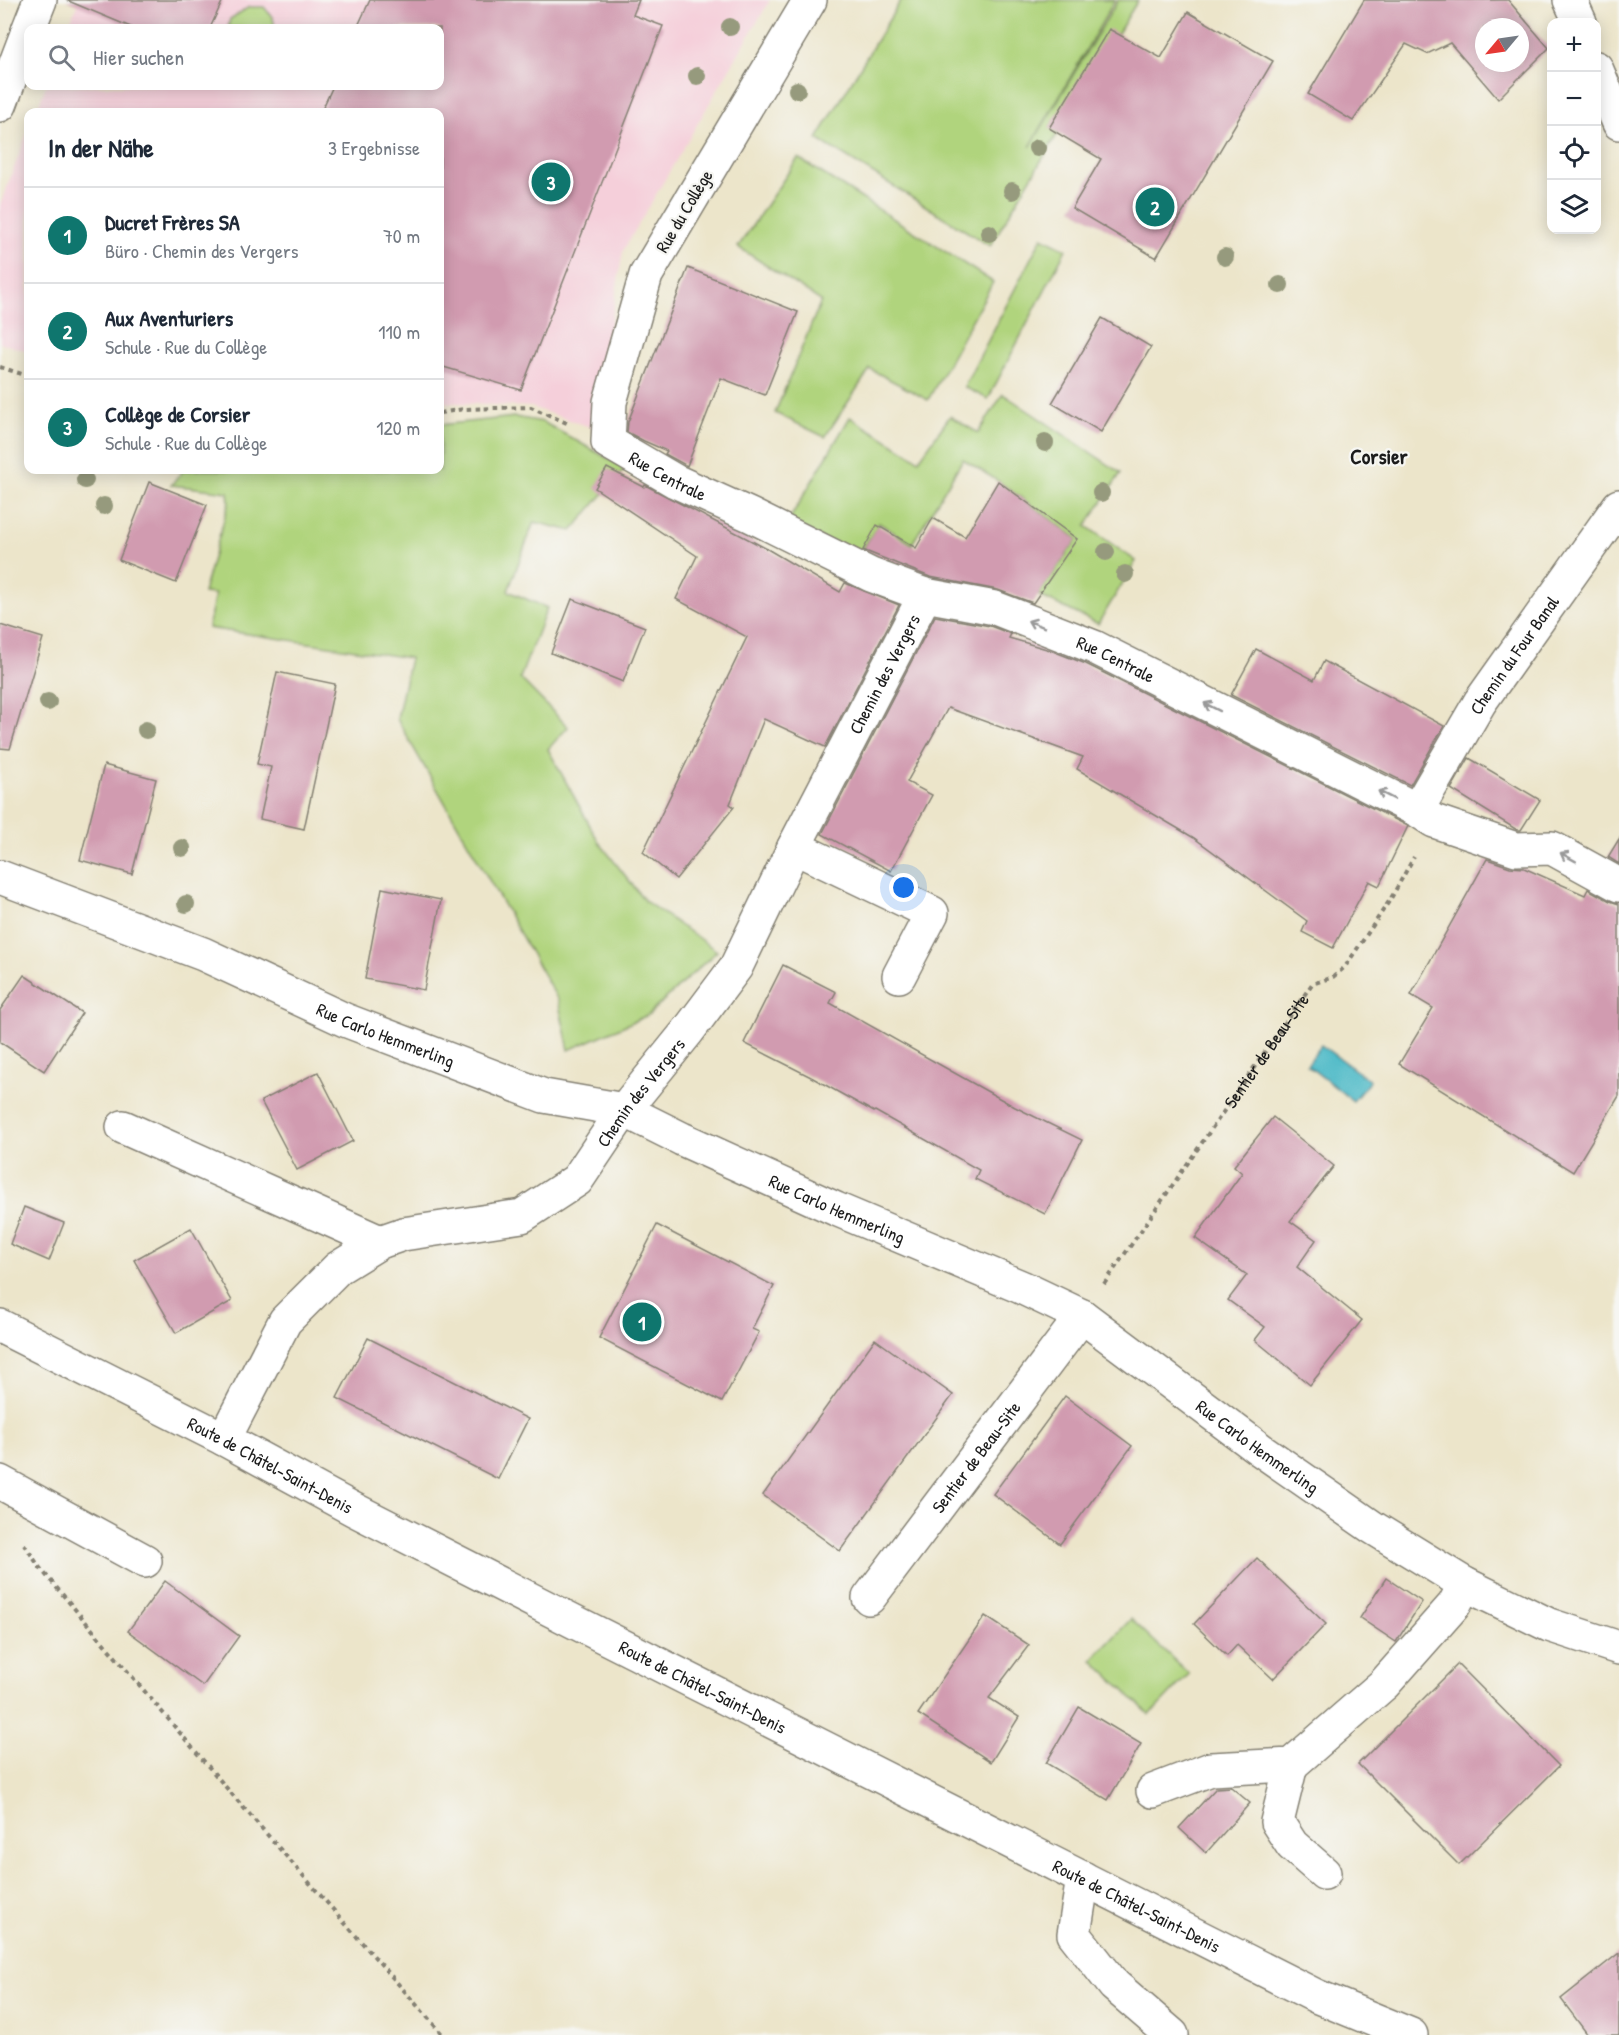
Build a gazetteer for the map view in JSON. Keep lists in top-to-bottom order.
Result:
{
  "streets": {
    "street": [
      "Rue du Collège",
      "Rue Centrale",
      "Chemin du Four Banal",
      "Chemin des Vergers",
      "Rue Carlo Hemmerling",
      "Sentier de Beau-Site",
      "Route de Châtel-Saint-Denis"
    ]
  },
  "crossings": [
    ["Rue du Collège", "Rue Centrale"],
    ["Rue Centrale", "Chemin du Four Banal"],
    ["Rue Centrale", "Chemin des Vergers"],
    ["Rue Centrale", "Sentier de Beau-Site"],
    ["Chemin du Four Banal", "Sentier de Beau-Site"],
    ["Chemin des Vergers", "Rue Carlo Hemmerling"],
    ["Chemin des Vergers", "Route de Châtel-Saint-Denis"],
    ["Rue Carlo Hemmerling", "Sentier de Beau-Site"]
  ],
  "one_way": ["Rue Centrale"],
  "districts": ["Corsier"],
  "north": "bottom left",
  "page": {
    "map_buttons": ["+", "−"],
    "search": "Hier suchen",
    "heading": ["In der Nähe", "3 Ergebnisse"],
    "pins": ["3", "2", "1"],
    "list": [
      {
        "mark": "1",
        "name": "Ducret Frères SA",
        "note": "Büro · Chemin des Vergers",
        "value": "70 m"
      },
      {
        "mark": "2",
        "name": "Aux Aventuriers",
        "note": "Schule · Rue du Collège",
        "value": "110 m"
      },
      {
        "mark": "3",
        "name": "Collège de Corsier",
        "note": "Schule · Rue du Collège",
        "value": "120 m"
      }
    ]
  }
}
